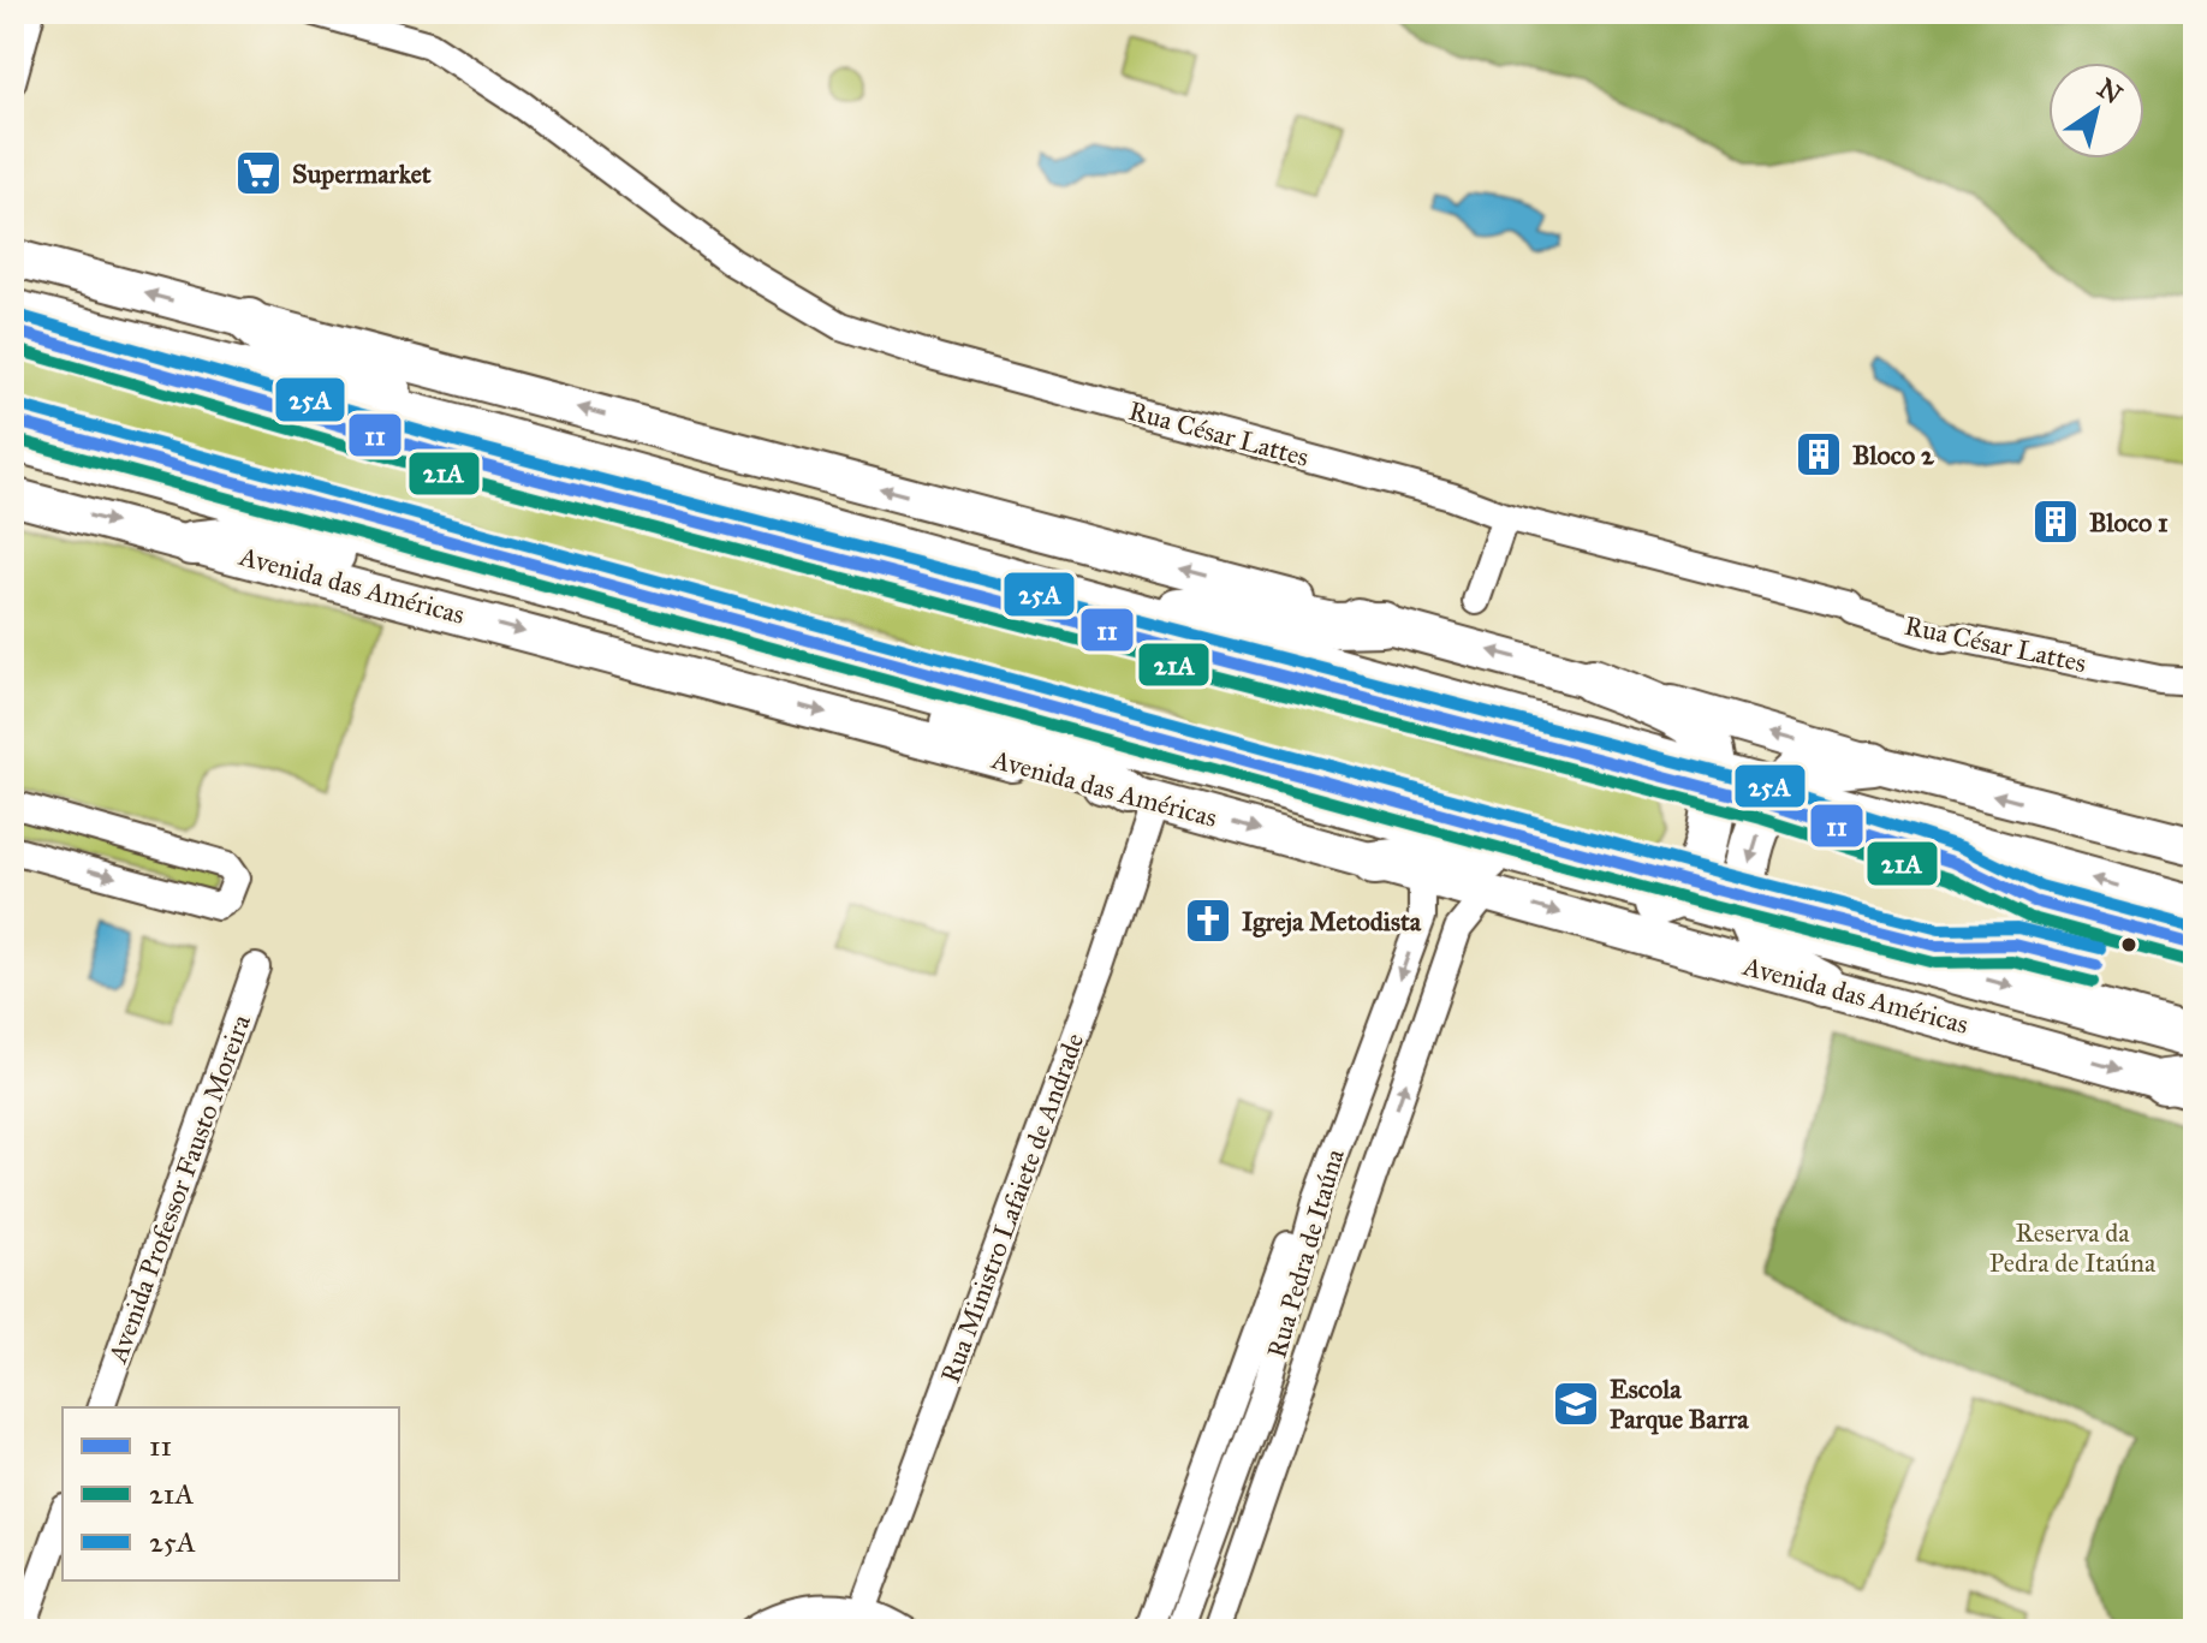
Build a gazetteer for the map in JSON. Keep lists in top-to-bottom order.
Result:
{
  "streets": {
    "highway": ["Avenida das Américas"],
    "street": [
      "Rua César Lattes",
      "Avenida Professor Fausto Moreira",
      "Rua Ministro Lafaiete de Andrade",
      "Rua Pedra de Itaúna"
    ]
  },
  "crossings": [
    ["Avenida das Américas", "Rua Ministro Lafaiete de Andrade"],
    ["Avenida das Américas", "Rua Pedra de Itaúna"]
  ],
  "parks": ["Reserva da Pedra de Itaúna"],
  "places": {
    "supermarket": ["Supermarket"],
    "building": ["Bloco 2", "Bloco 1"],
    "church": ["Igreja Metodista"],
    "school or university": ["Escola Parque Barra"]
  },
  "lines": ["transit line 25A", "transit line 11", "transit line 21A"],
  "legend": ["11", "21A", "25A"],
  "north": "top right"
}
